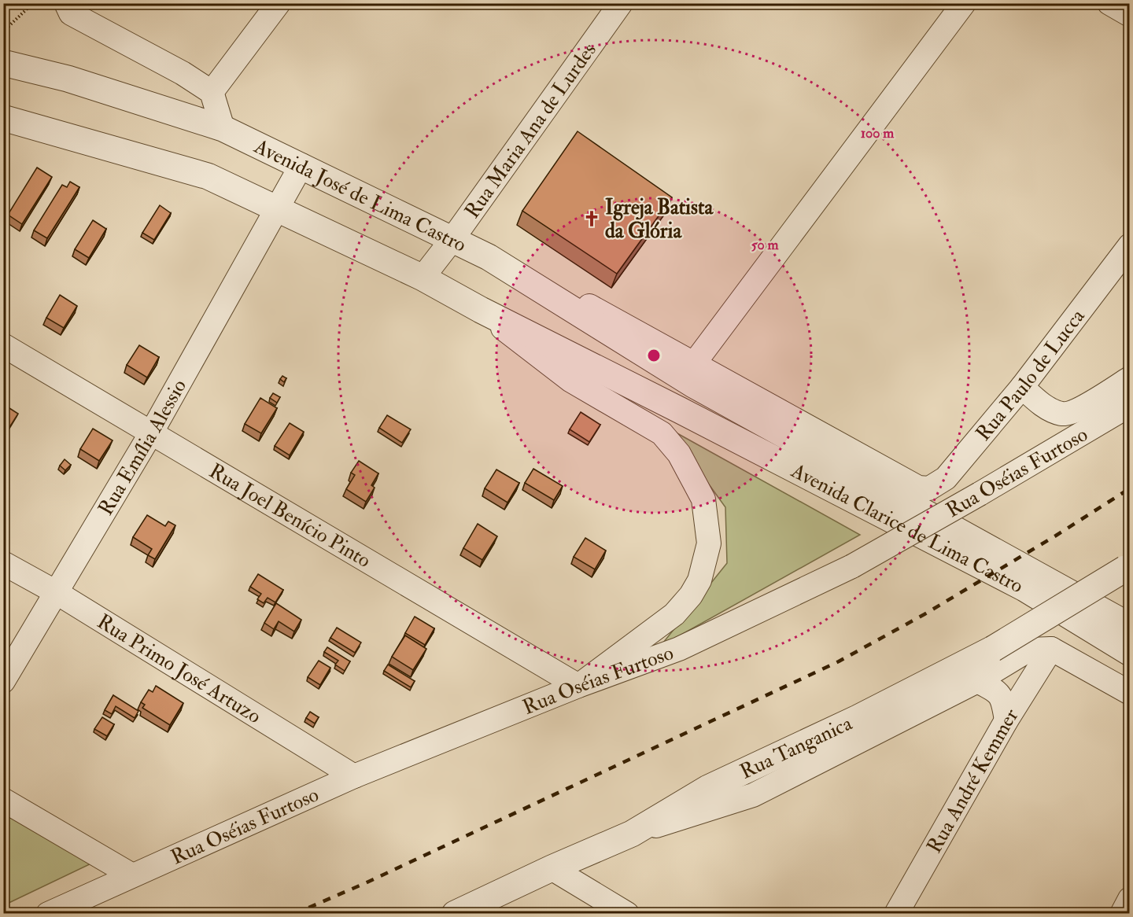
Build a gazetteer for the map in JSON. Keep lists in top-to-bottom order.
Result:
{
  "streets": {
    "street": [
      "Rua Maria Ana de Lurdes",
      "Avenida José de Lima Castro",
      "Rua Paulo de Lucca",
      "Rua Emília Alessio",
      "Rua Oséias Furtoso",
      "Rua Joel Benício Pinto",
      "Avenida Clarice de Lima Castro",
      "Rua Primo José Artuzo",
      "Rua Tanganica",
      "Rua André Kemmer"
    ]
  },
  "crossings": [
    ["Rua Maria Ana de Lurdes", "Avenida José de Lima Castro"],
    ["Avenida José de Lima Castro", "Rua Paulo de Lucca"],
    ["Avenida José de Lima Castro", "Rua Emília Alessio"],
    ["Avenida José de Lima Castro", "Avenida Clarice de Lima Castro"],
    ["Rua Paulo de Lucca", "Avenida Clarice de Lima Castro"],
    ["Rua Emília Alessio", "Rua Joel Benício Pinto"],
    ["Rua Emília Alessio", "Rua Primo José Artuzo"],
    ["Rua Oséias Furtoso", "Rua Joel Benício Pinto"],
    ["Rua Oséias Furtoso", "Rua Primo José Artuzo"]
  ],
  "places": {
    "church": ["Igreja Batista da Glória"]
  },
  "rings": ["100 m", "50 m"]
}
